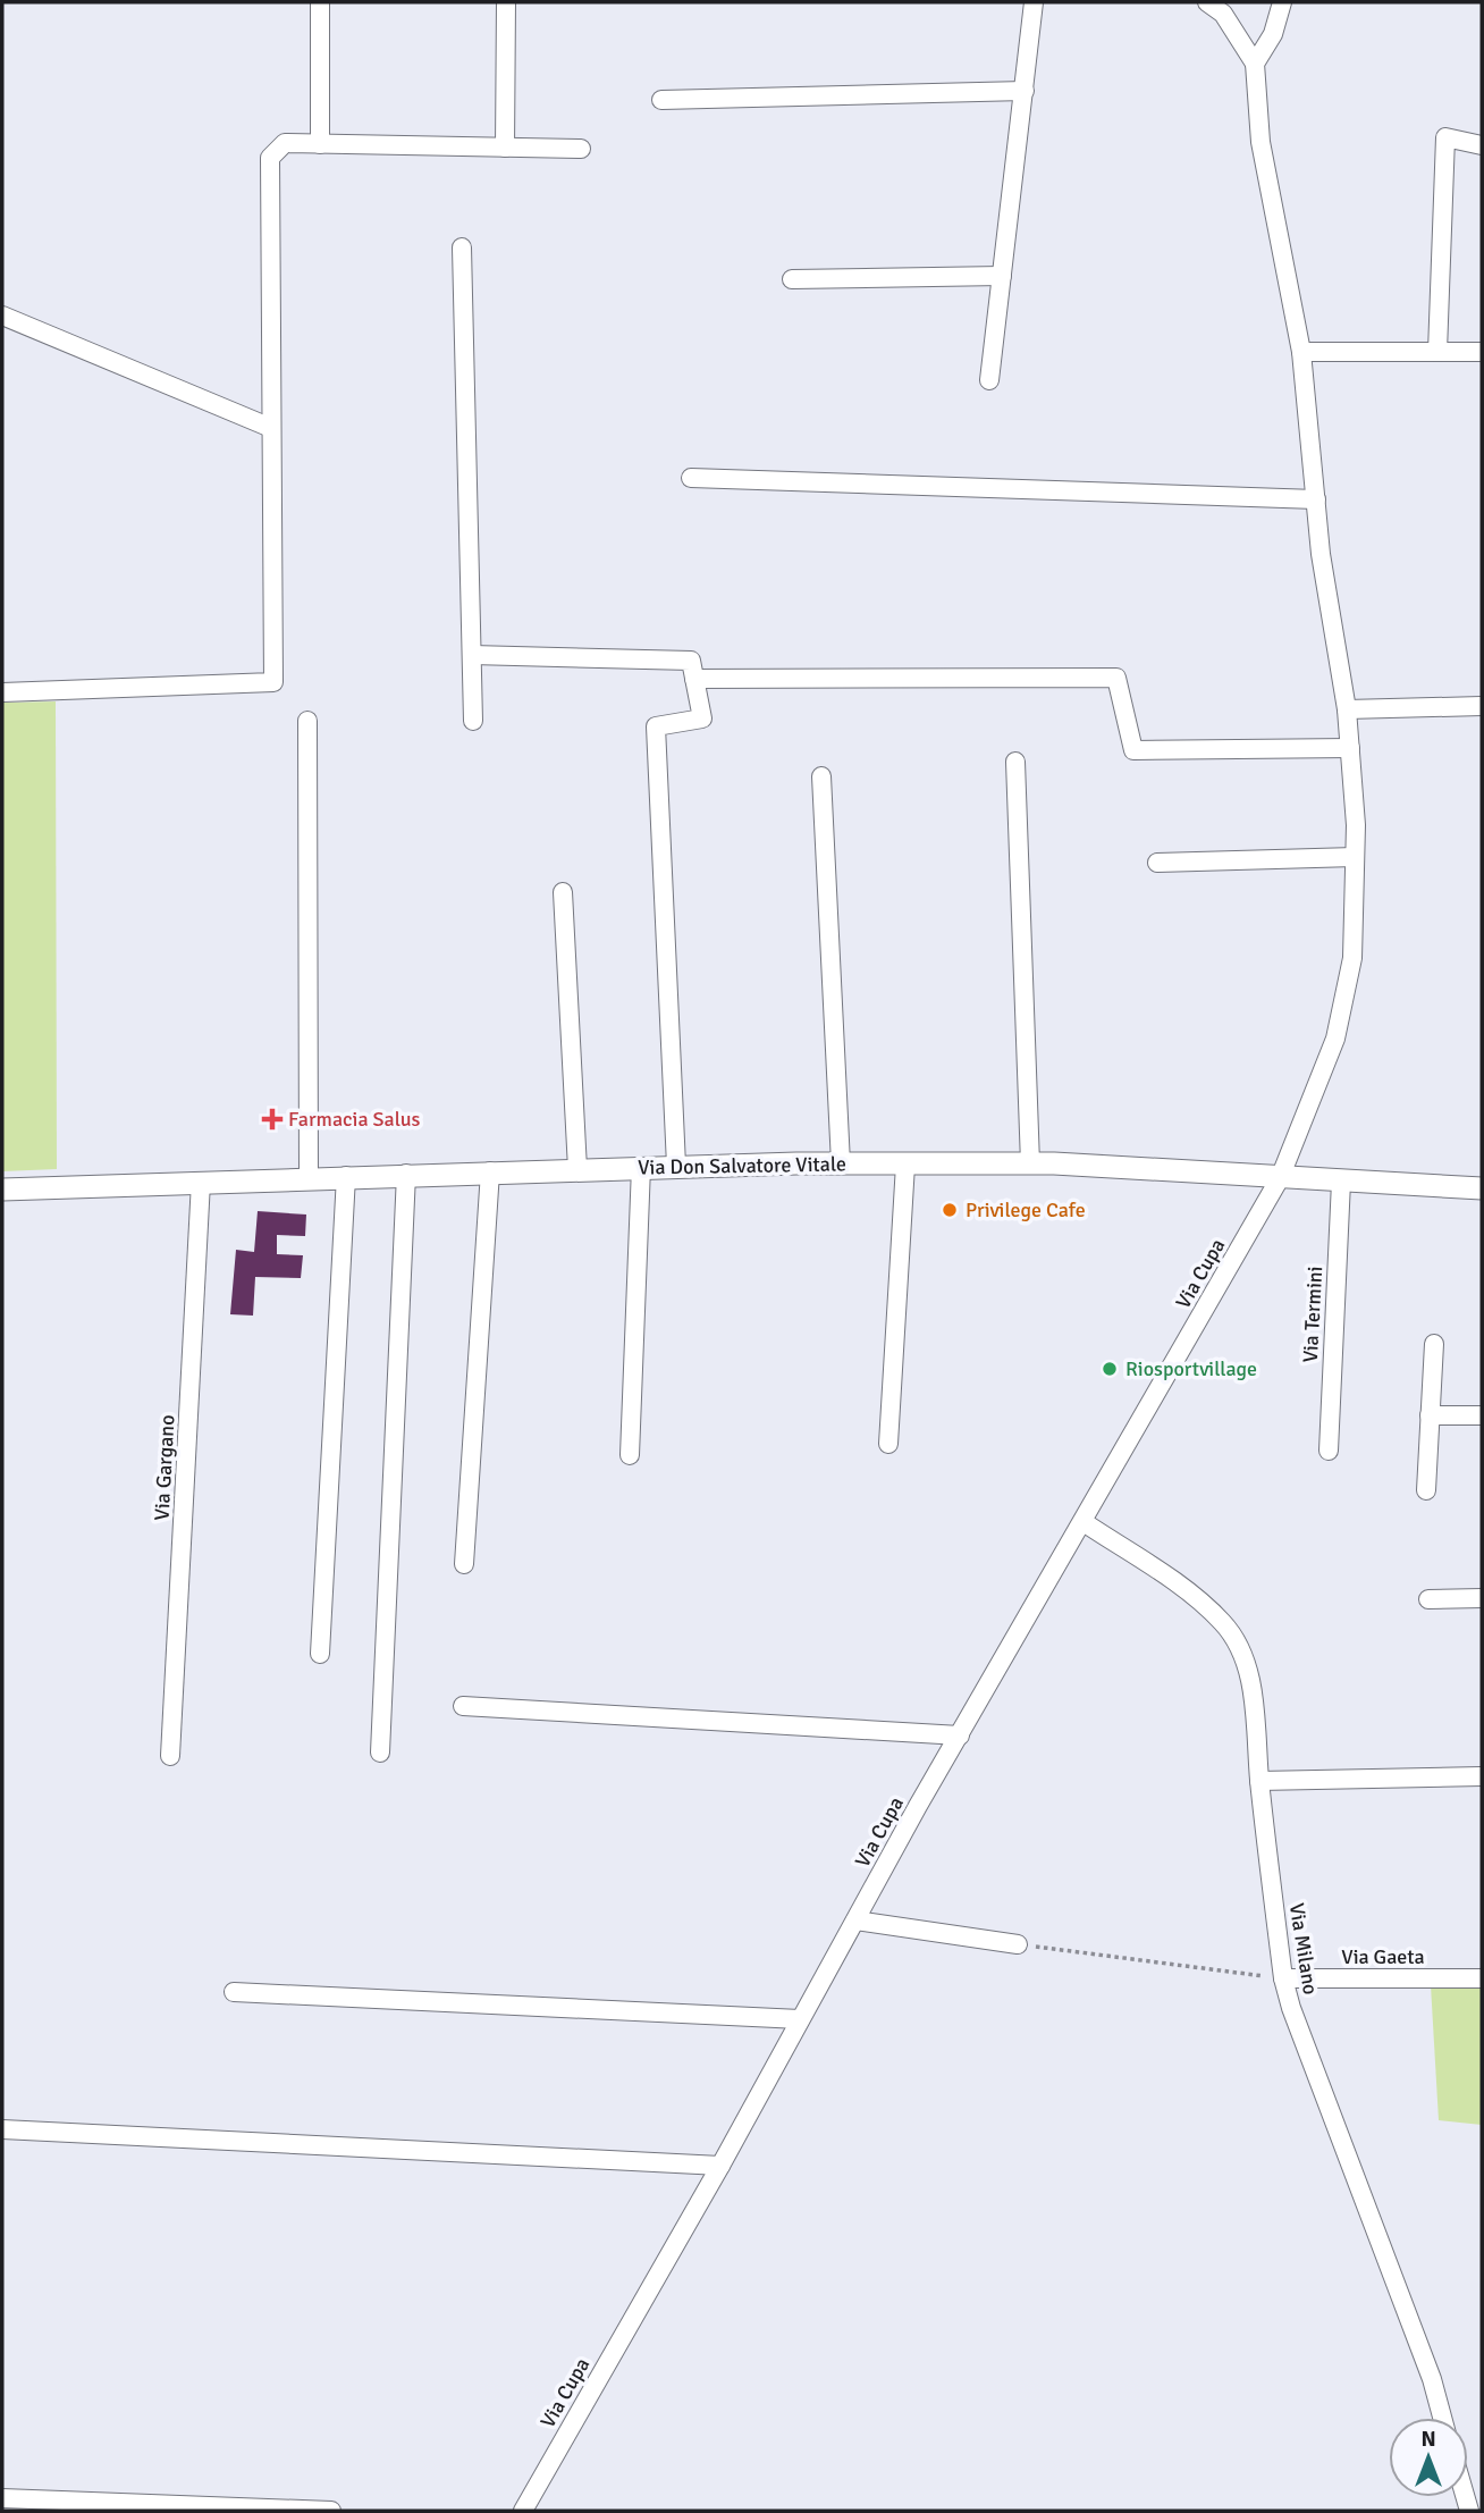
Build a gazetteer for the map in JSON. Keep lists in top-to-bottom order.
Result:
{
  "streets": {
    "street": [
      "Via Don Salvatore Vitale",
      "Via Cupa",
      "Via Termini",
      "Via Gargano",
      "Via Milano",
      "Via Gaeta"
    ]
  },
  "crossings": [
    ["Via Don Salvatore Vitale", "Via Cupa"],
    ["Via Don Salvatore Vitale", "Via Termini"],
    ["Via Don Salvatore Vitale", "Via Gargano"],
    ["Via Cupa", "Via Milano"],
    ["Via Milano", "Via Gaeta"]
  ],
  "places": {
    "health": ["Farmacia Salus"],
    "other": ["Privilege Cafe", "Riosportvillage"]
  },
  "north": "top"
}
